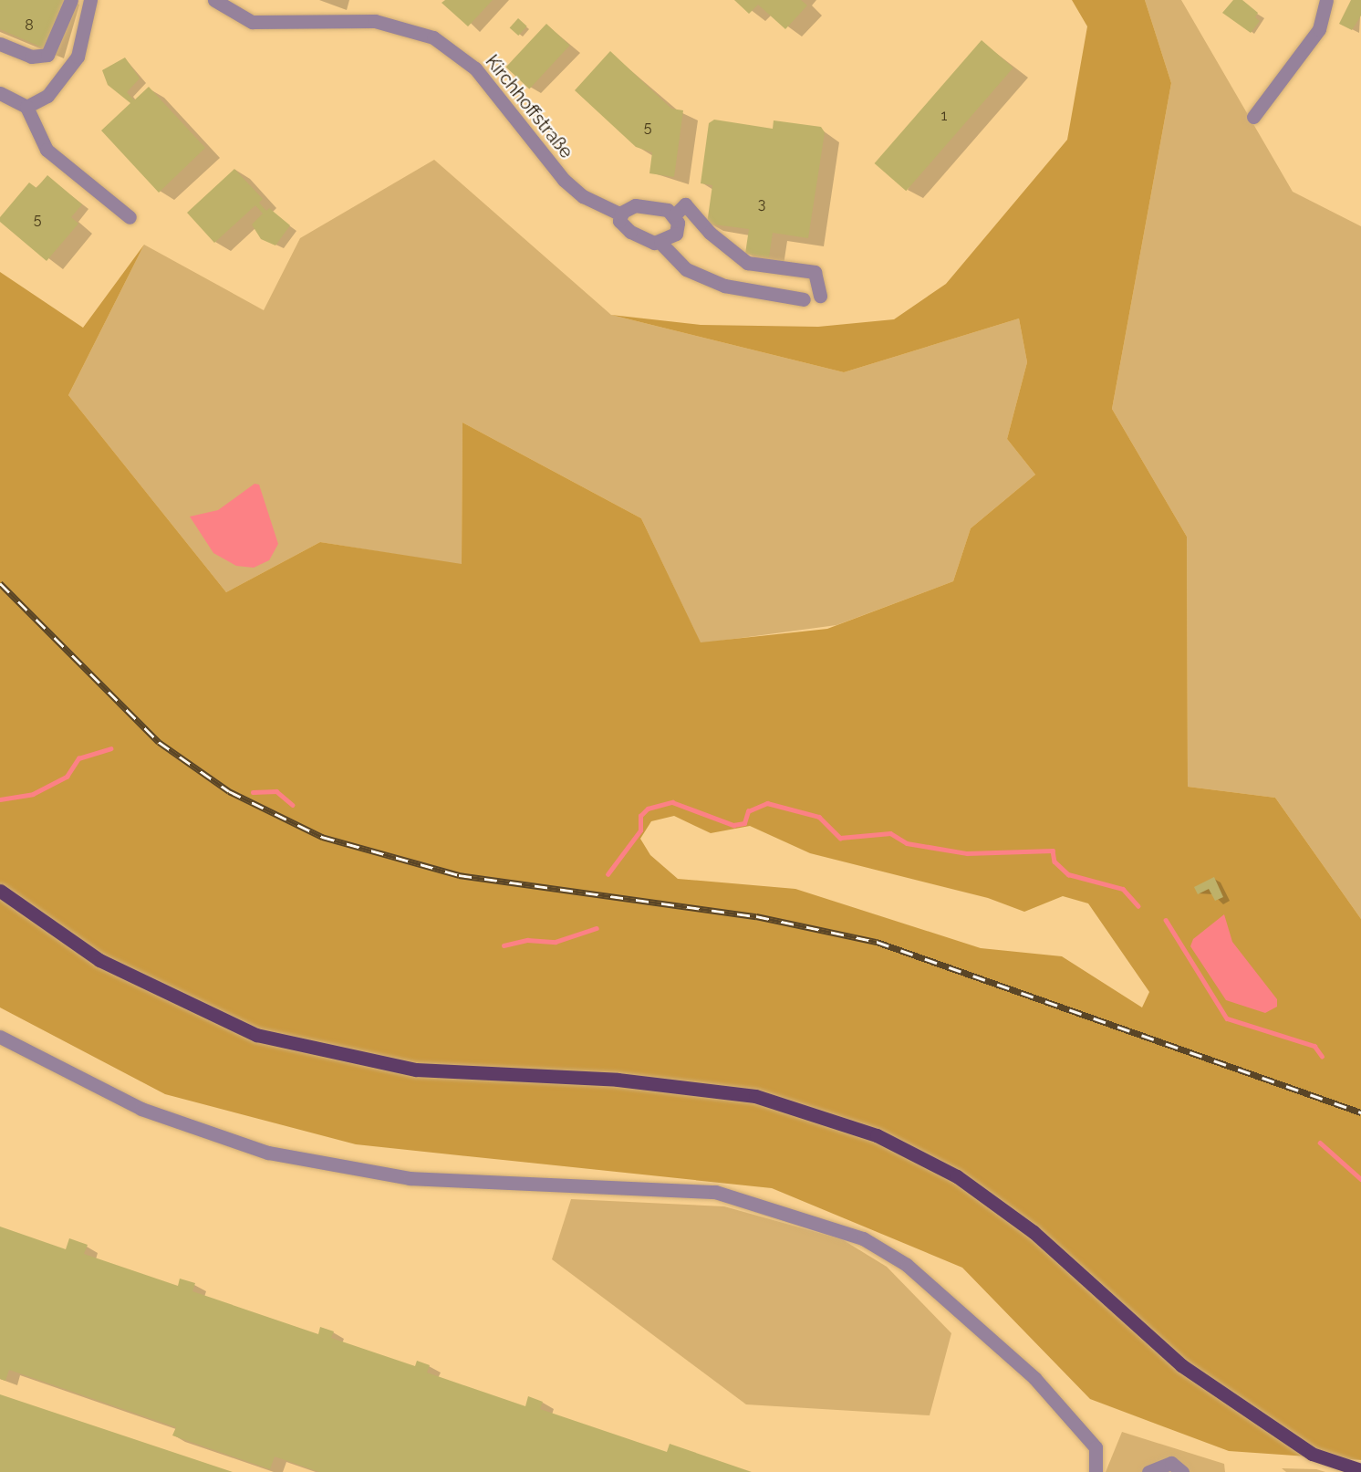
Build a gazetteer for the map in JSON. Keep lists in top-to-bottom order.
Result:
{
  "streets": {
    "street": ["Kirchhoffstraße"]
  },
  "house_numbers": [
    "8",
    "1",
    "5",
    "3",
    "5"
  ]
}
